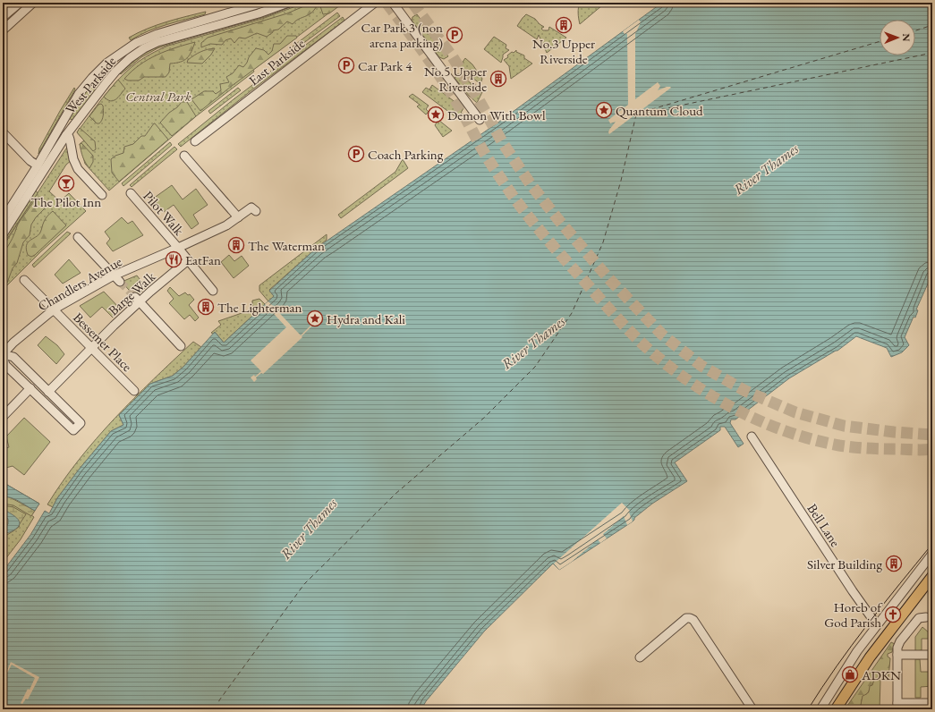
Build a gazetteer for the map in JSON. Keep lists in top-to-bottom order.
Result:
{
  "streets": {
    "street": [
      "East Parkside",
      "West Parkside",
      "Pilot Walk",
      "Chandlers Avenue",
      "Barge Walk",
      "Bessemer Place",
      "Bell Lane"
    ]
  },
  "crossings": [
    ["Pilot Walk", "Chandlers Avenue"],
    ["Chandlers Avenue", "Bessemer Place"],
    ["Barge Walk", "Bessemer Place"]
  ],
  "water": ["River Thames"],
  "parks": ["Central Park"],
  "places": {
    "building": [
      "No.3 Upper Riverside",
      "No.5 Upper Riverside",
      "The Waterman",
      "The Lighterman",
      "Silver Building"
    ],
    "parking": ["Car Park 3 (non arena parking)", "Car Park 4", "Coach Parking"],
    "place": ["Quantum Cloud", "Demon With Bowl", "Hydra and Kali"],
    "bar": ["The Pilot Inn"],
    "restaurant": ["EatFan"],
    "church": ["Horeb of God Parish"],
    "shop": ["ADKN"]
  },
  "north": "right"
}
